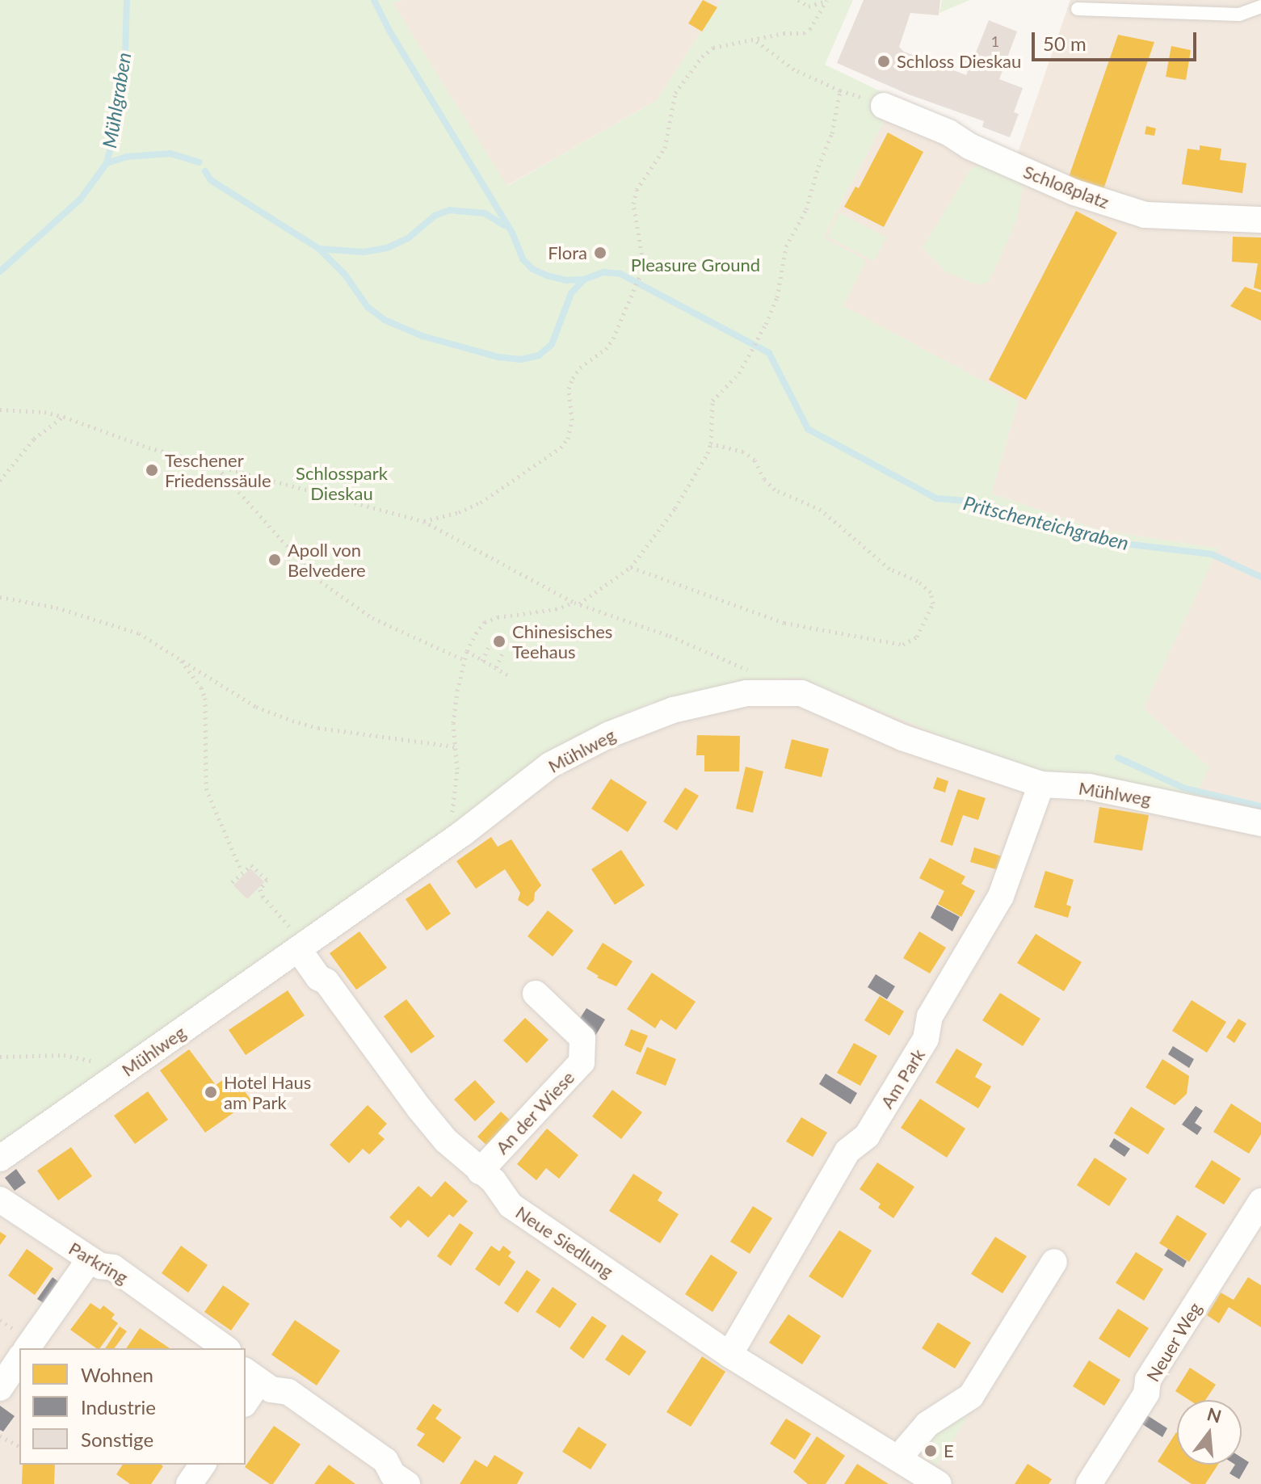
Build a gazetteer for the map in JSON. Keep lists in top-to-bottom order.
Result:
{
  "streets": {
    "street": [
      "Schloßplatz",
      "Mühlweg",
      "Am Park",
      "An der Wiese",
      "Neue Siedlung",
      "Parkring",
      "Neuer Weg"
    ]
  },
  "crossings": [
    ["Mühlweg", "Am Park"],
    ["Mühlweg", "Neue Siedlung"],
    ["Am Park", "Neue Siedlung"],
    ["An der Wiese", "Neue Siedlung"]
  ],
  "water": ["Mühlgraben", "Pritschenteichgraben"],
  "parks": ["Pleasure Ground", "Schlosspark Dieskau"],
  "places": [
    "Schloss Dieskau",
    "Flora",
    "Teschener Friedenssäule",
    "Apoll von Belvedere",
    "Chinesisches Teehaus",
    "Hotel Haus am Park",
    "E"
  ],
  "house_numbers": ["1"],
  "legend": ["Wohnen", "Industrie", "Sonstige"],
  "scale_bar": "50 m",
  "north": "top"
}
